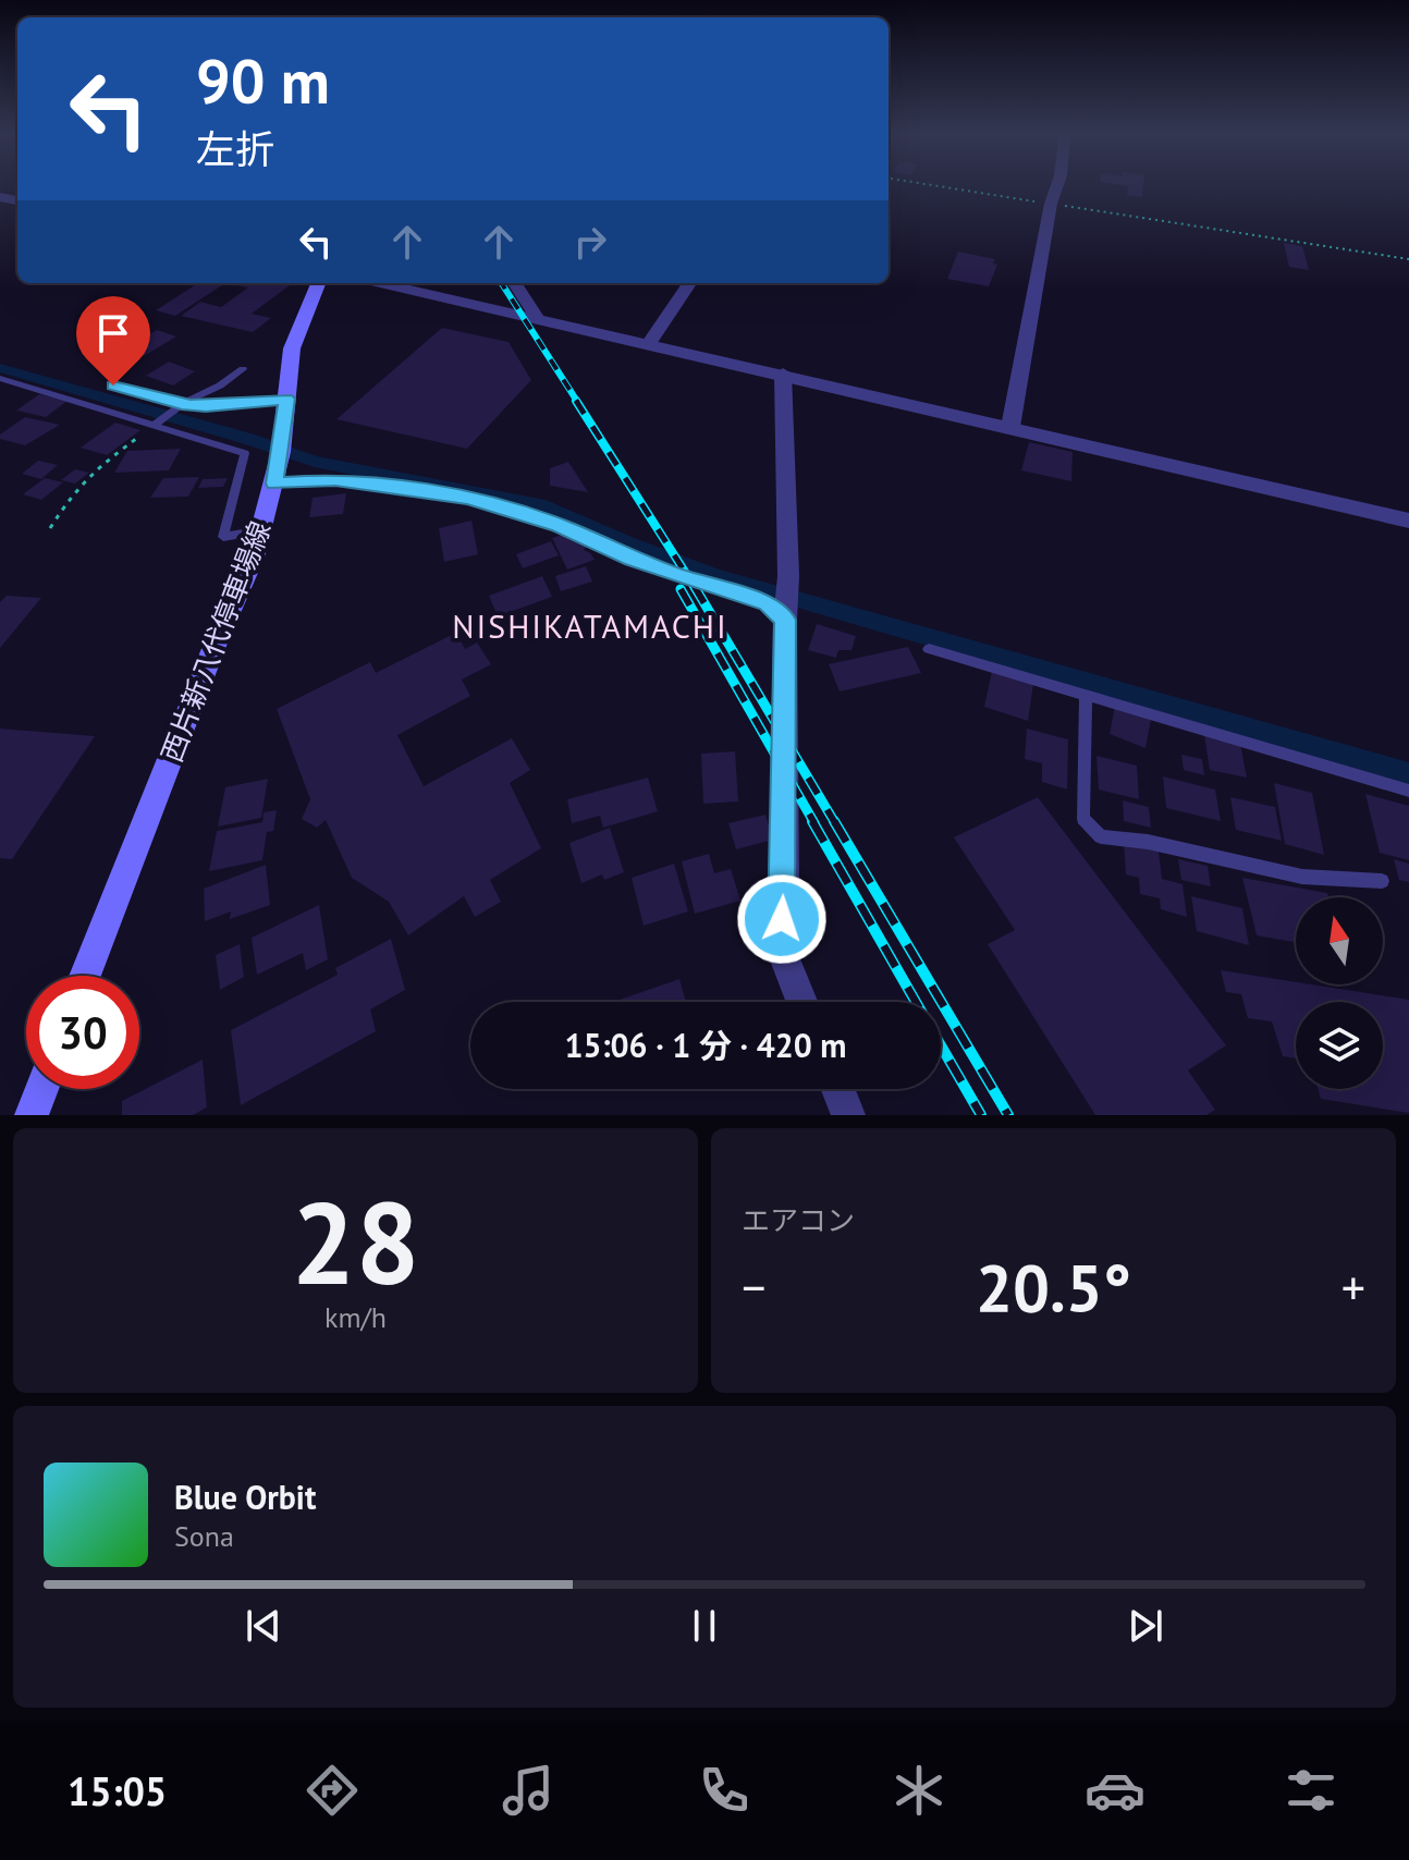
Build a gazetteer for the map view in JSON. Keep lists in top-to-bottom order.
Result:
{
  "streets": {
    "main road": ["西片新八代停車場線"]
  },
  "districts": ["NISHIKATAMACHI"],
  "north": "top",
  "page": {
    "turn": ["90 m", "左折"],
    "limit": "30",
    "trip": "15:06 · 1 分 · 420 m",
    "tile": [
      ["28", "km/h"],
      "エアコン"
    ],
    "heat": ["−", "20.5°", "+"],
    "song": ["Blue Orbit", "Sona"],
    "tabs": "15:05"
  }
}
